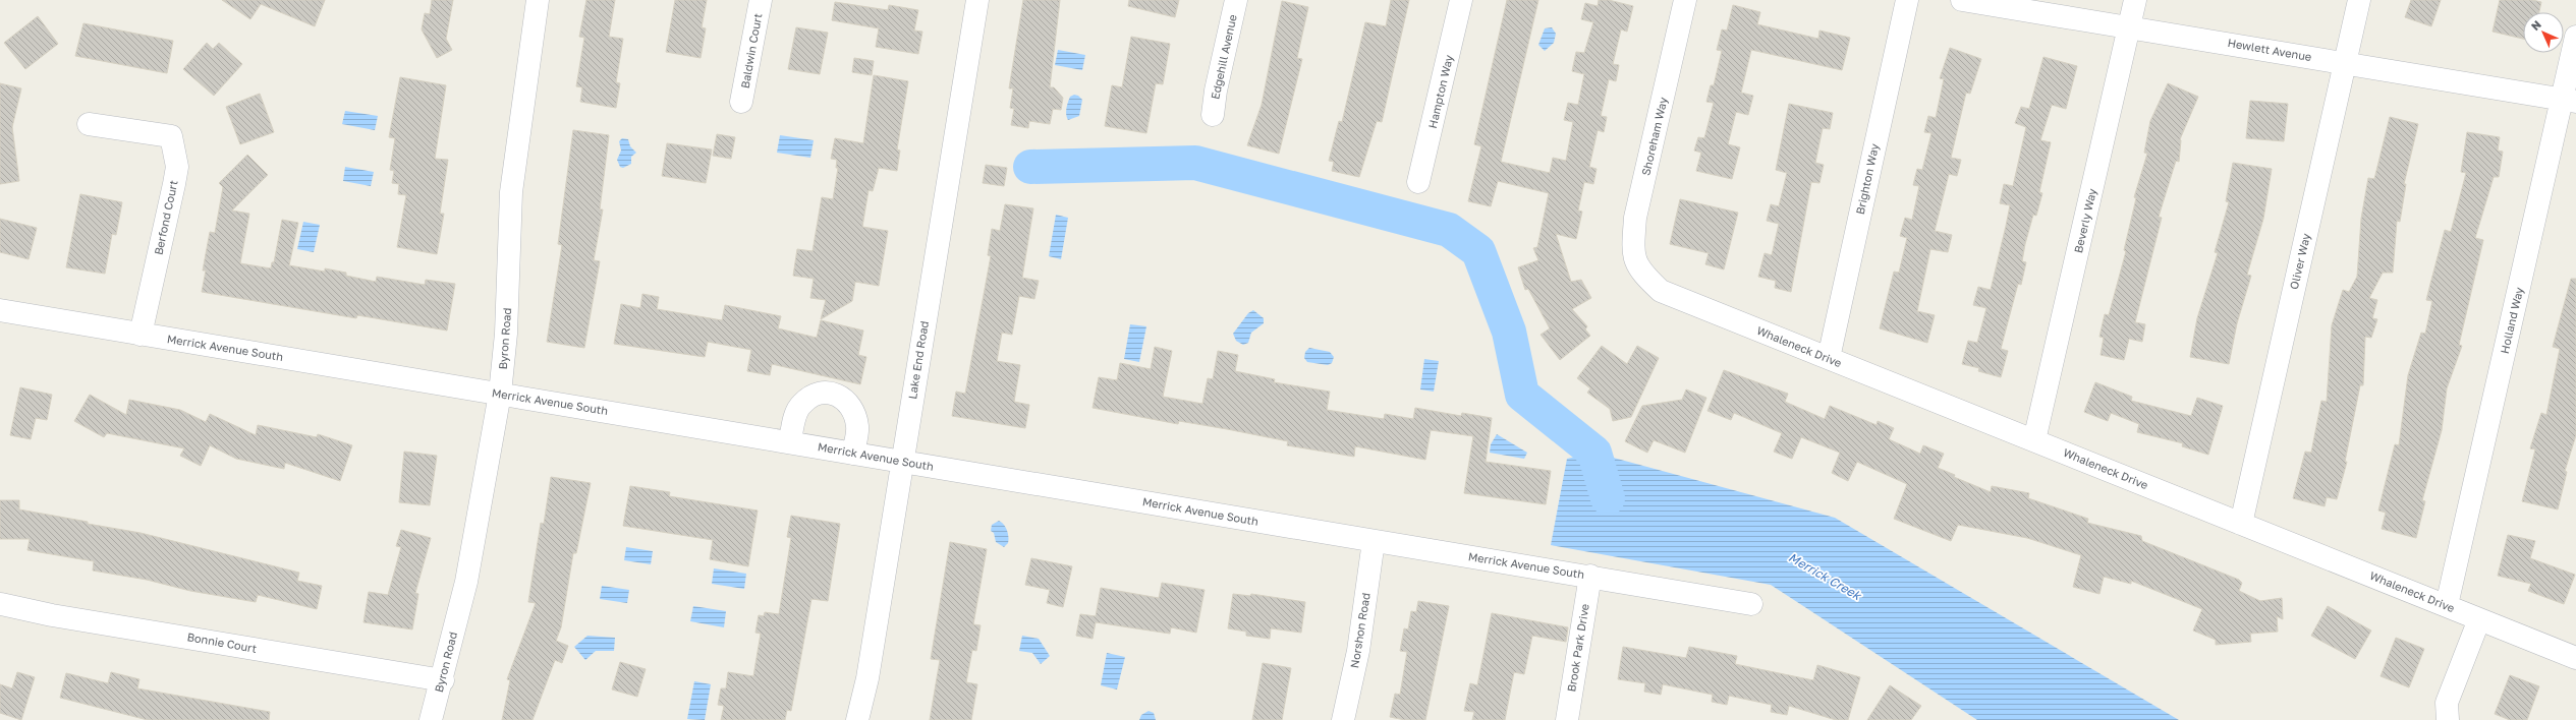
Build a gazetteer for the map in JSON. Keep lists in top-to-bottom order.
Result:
{
  "streets": {
    "street": [
      "Hewlett Avenue",
      "Baldwin Court",
      "Edgehill Avenue",
      "Hampton Way",
      "Shoreham Way",
      "Brighton Way",
      "Berfond Court",
      "Beverly Way",
      "Oliver Way",
      "Holland Way",
      "Byron Road",
      "Whaleneck Drive",
      "Merrick Avenue South",
      "Lake End Road",
      "Norshon Road",
      "Bonnie Court",
      "Brook Park Drive"
    ]
  },
  "crossings": [
    ["Hewlett Avenue", "Beverly Way"],
    ["Hewlett Avenue", "Oliver Way"],
    ["Hewlett Avenue", "Holland Way"],
    ["Shoreham Way", "Whaleneck Drive"],
    ["Brighton Way", "Whaleneck Drive"],
    ["Berfond Court", "Merrick Avenue South"],
    ["Beverly Way", "Whaleneck Drive"],
    ["Oliver Way", "Whaleneck Drive"],
    ["Holland Way", "Whaleneck Drive"],
    ["Byron Road", "Merrick Avenue South"],
    ["Byron Road", "Bonnie Court"],
    ["Merrick Avenue South", "Lake End Road"],
    ["Merrick Avenue South", "Norshon Road"],
    ["Merrick Avenue South", "Brook Park Drive"]
  ],
  "water": ["Merrick Creek"],
  "north": "top left"
}
